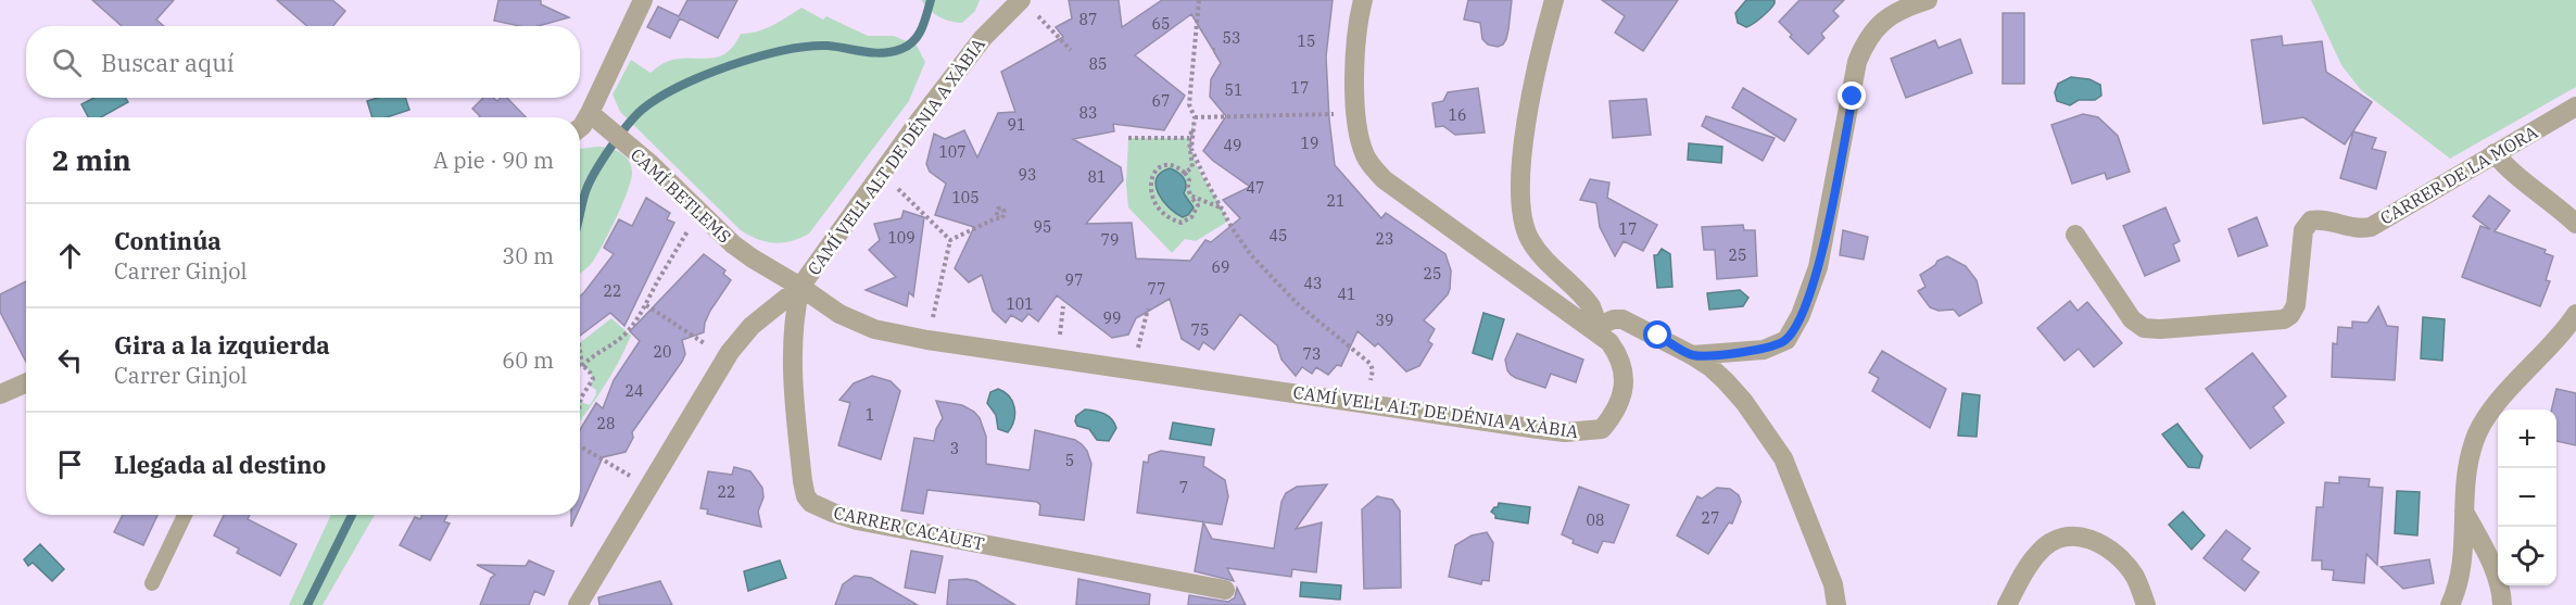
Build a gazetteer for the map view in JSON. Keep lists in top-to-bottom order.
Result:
{
  "streets": {
    "street": [
      "CAMÍ VELL ALT DE DÉNIA A XÀBIA",
      "CARRER DE LA MORA",
      "CAMÍ BETLEMS",
      "CARRER CACAUET"
    ]
  },
  "crossings": [
    ["CAMÍ VELL ALT DE DÉNIA A XÀBIA", "CAMÍ BETLEMS"],
    ["CAMÍ VELL ALT DE DÉNIA A XÀBIA", "CARRER CACAUET"],
    ["CAMÍ BETLEMS", "CARRER CACAUET"]
  ],
  "house_numbers": [
    "87",
    "65",
    "53",
    "15",
    "85",
    "17",
    "51",
    "67",
    "83",
    "16",
    "91",
    "19",
    "49",
    "107",
    "93",
    "81",
    "47",
    "105",
    "21",
    "95",
    "17",
    "45",
    "109",
    "23",
    "79",
    "25",
    "69",
    "25",
    "97",
    "43",
    "77",
    "22",
    "41",
    "101",
    "99",
    "39",
    "75",
    "20",
    "73",
    "24",
    "1",
    "28",
    "3",
    "5",
    "7",
    "22",
    "27",
    "08"
  ],
  "page": {
    "search": "Buscar aquí",
    "heading": ["2 min", "A pie · 90 m"],
    "list": [
      ["Continúa", "Carrer Ginjol", "30 m"],
      ["Gira a la izquierda", "Carrer Ginjol", "60 m"],
      "Llegada al destino"
    ],
    "map_buttons": ["+", "−"]
  }
}
